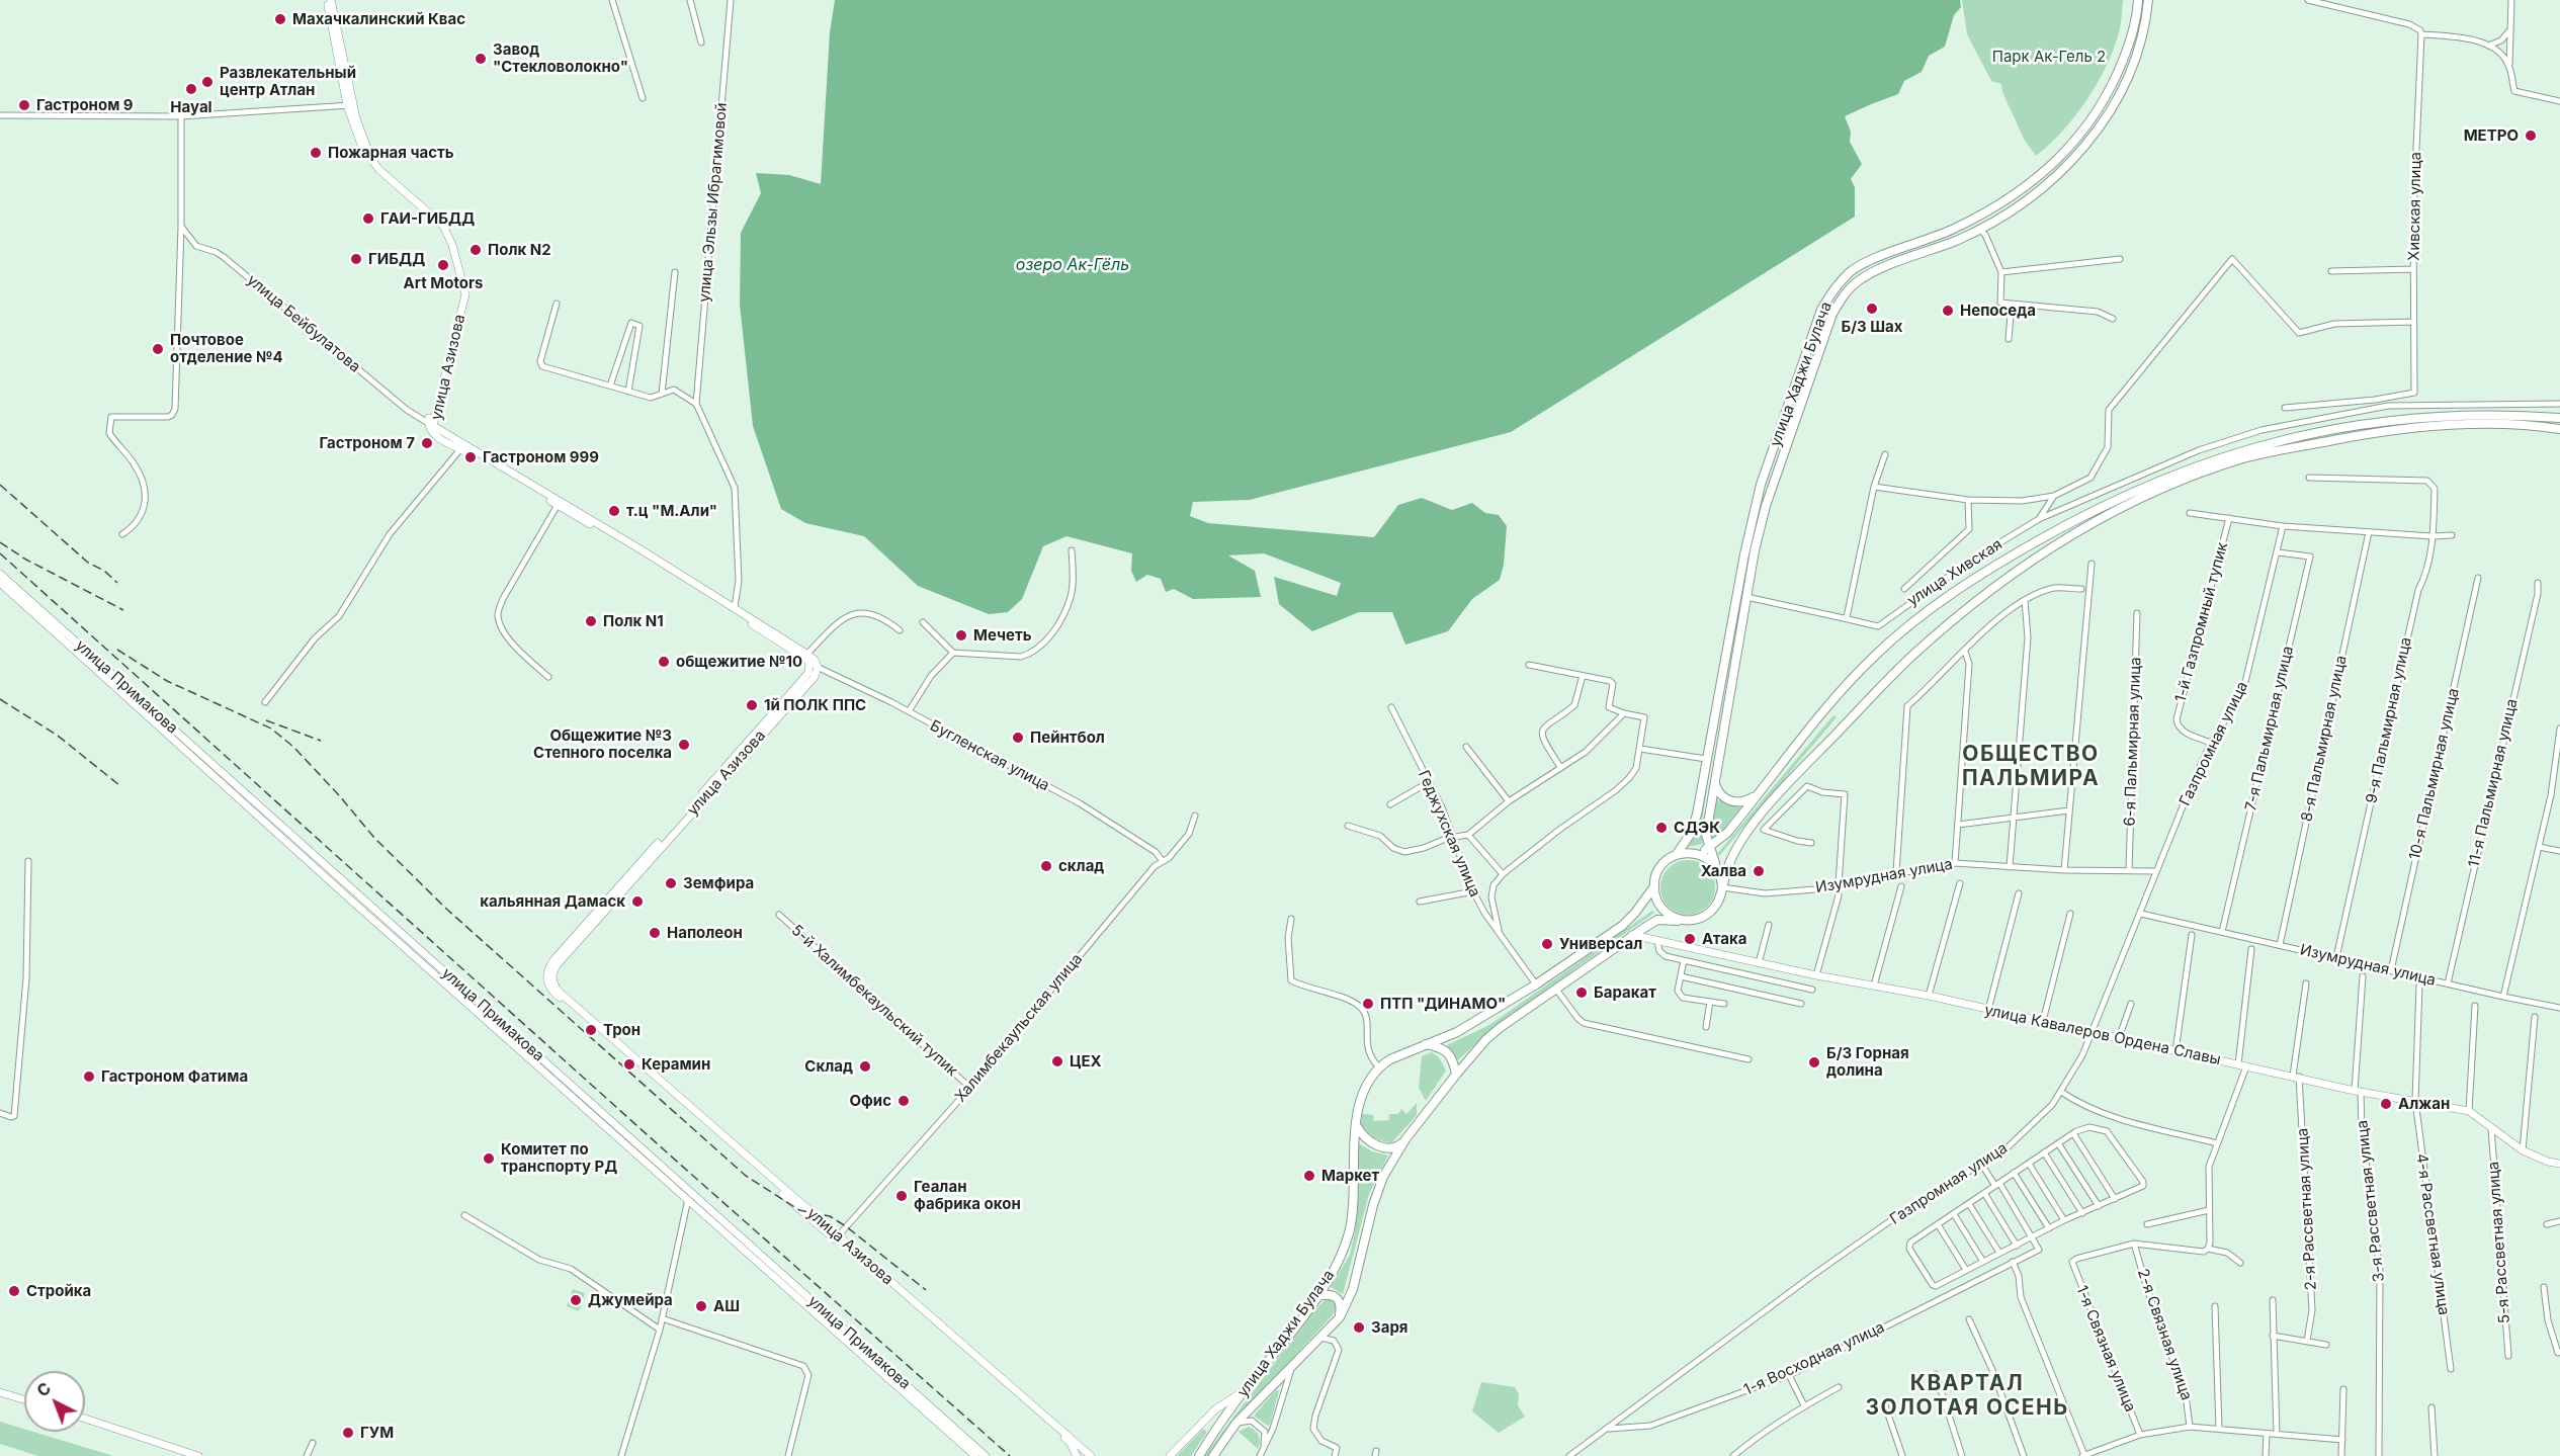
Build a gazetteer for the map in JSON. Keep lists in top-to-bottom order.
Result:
{
  "streets": {
    "main road": [
      "улица Азизова",
      "улица Хаджи Булача",
      "улица Примакова",
      "улица Кавалеров Ордена Славы"
    ],
    "street": [
      "улица Эльзы Ибрагимовой",
      "Хивская улица",
      "улица Бейбулатова",
      "улица Хивская",
      "1-й Газпромный тупик",
      "9-я Пальмирная улица",
      "7-я Пальмирная улица",
      "8-я Пальмирная улица",
      "6-я Пальмирная улица",
      "Газпромная улица",
      "Бугленская улица",
      "10-я Пальмирная улица",
      "11-я Пальмирная улица",
      "Геджухская улица",
      "Изумрудная улица",
      "5-й Халимбекаульский тупик",
      "Халимбекаульская улица",
      "3-я Рассветная улица",
      "2-я Рассветная улица",
      "4-я Рассветная улица",
      "5-я Рассветная улица",
      "2-я Связная улица",
      "1-я Связная улица",
      "1-я Восходная улица"
    ]
  },
  "crossings": [
    ["улица Бейбулатова", "улица Азизова"],
    ["улица Азизова", "Бугленская улица"],
    ["улица Азизова", "Халимбекаульская улица"],
    ["улица Хаджи Булача", "улица Хивская"],
    ["улица Хаджи Булача", "Изумрудная улица"],
    ["улица Хаджи Булача", "улица Кавалеров Ордена Славы"],
    ["1-й Газпромный тупик", "Газпромная улица"],
    ["9-я Пальмирная улица", "Изумрудная улица"],
    ["7-я Пальмирная улица", "Газпромная улица"],
    ["7-я Пальмирная улица", "Изумрудная улица"],
    ["8-я Пальмирная улица", "Изумрудная улица"],
    ["6-я Пальмирная улица", "Изумрудная улица"],
    ["Газпромная улица", "Изумрудная улица"],
    ["Газпромная улица", "улица Кавалеров Ордена Славы"],
    ["Газпромная улица", "1-я Восходная улица"],
    ["Бугленская улица", "Халимбекаульская улица"],
    ["10-я Пальмирная улица", "Изумрудная улица"],
    ["11-я Пальмирная улица", "Изумрудная улица"],
    ["5-й Халимбекаульский тупик", "Халимбекаульская улица"],
    ["улица Кавалеров Ордена Славы", "3-я Рассветная улица"],
    ["улица Кавалеров Ордена Славы", "2-я Рассветная улица"],
    ["улица Кавалеров Ордена Славы", "4-я Рассветная улица"],
    ["улица Кавалеров Ордена Славы", "5-я Рассветная улица"],
    ["2-я Связная улица", "1-я Связная улица"]
  ],
  "districts": ["ОБЩЕСТВО ПАЛЬМИРА", "КВАРТАЛ ЗОЛОТАЯ ОСЕНЬ"],
  "water": ["озеро Ак-Гёль"],
  "parks": ["Парк Ак-Гель 2"],
  "places": [
    "Махачкалинский Квас",
    "Завод \"Стекловолокно\"",
    "Развлекательный центр Атлан",
    "Hayal",
    "Гастроном 9",
    "МЕТРО",
    "Пожарная часть",
    "ГАИ-ГИБДД",
    "Полк N2",
    "ГИБДД",
    "Art Motors",
    "Б/З Шах",
    "Непоседа",
    "Почтовое отделение №4",
    "Гастроном 7",
    "Гастроном 999",
    "т.ц \"М.Али\"",
    "Полк N1",
    "Мечеть",
    "общежитие №10",
    "1й ПОЛК ППС",
    "Пейнтбол",
    "Общежитие №3 Степного поселка",
    "СДЭК",
    "склад",
    "Халва",
    "Земфира",
    "кальянная Дамаск",
    "Наполеон",
    "Атака",
    "Универсал",
    "Баракат",
    "ПТП \"ДИНАМО\"",
    "Трон",
    "ЦЕХ",
    "Б/З Горная долина",
    "Керамин",
    "Склад",
    "Гастроном Фатима",
    "Офис",
    "Алжан",
    "Комитет по транспорту РД",
    "Маркет",
    "Геалан фабрика окон",
    "Стройка",
    "Джумейра",
    "АШ",
    "Заря",
    "ГУМ"
  ],
  "north": "top left"
}
